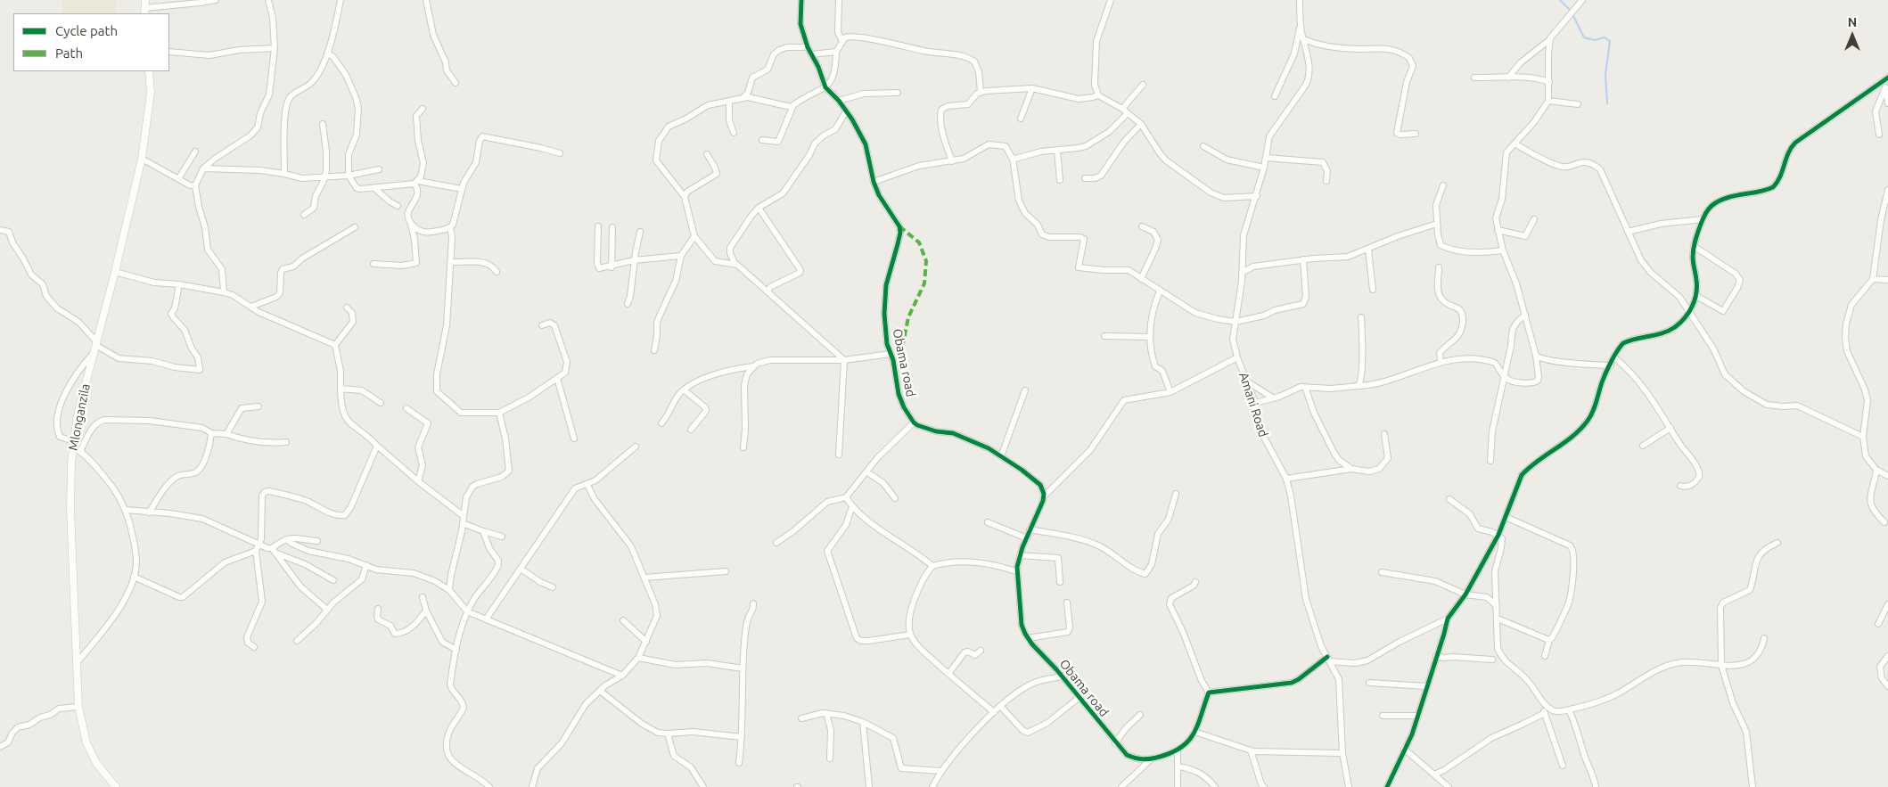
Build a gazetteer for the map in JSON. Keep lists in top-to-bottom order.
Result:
{
  "streets": {
    "street": ["Obama road", "Amani Road", "Mlonganzila"]
  },
  "legend": ["Cycle path", "Path"],
  "north": "top"
}
